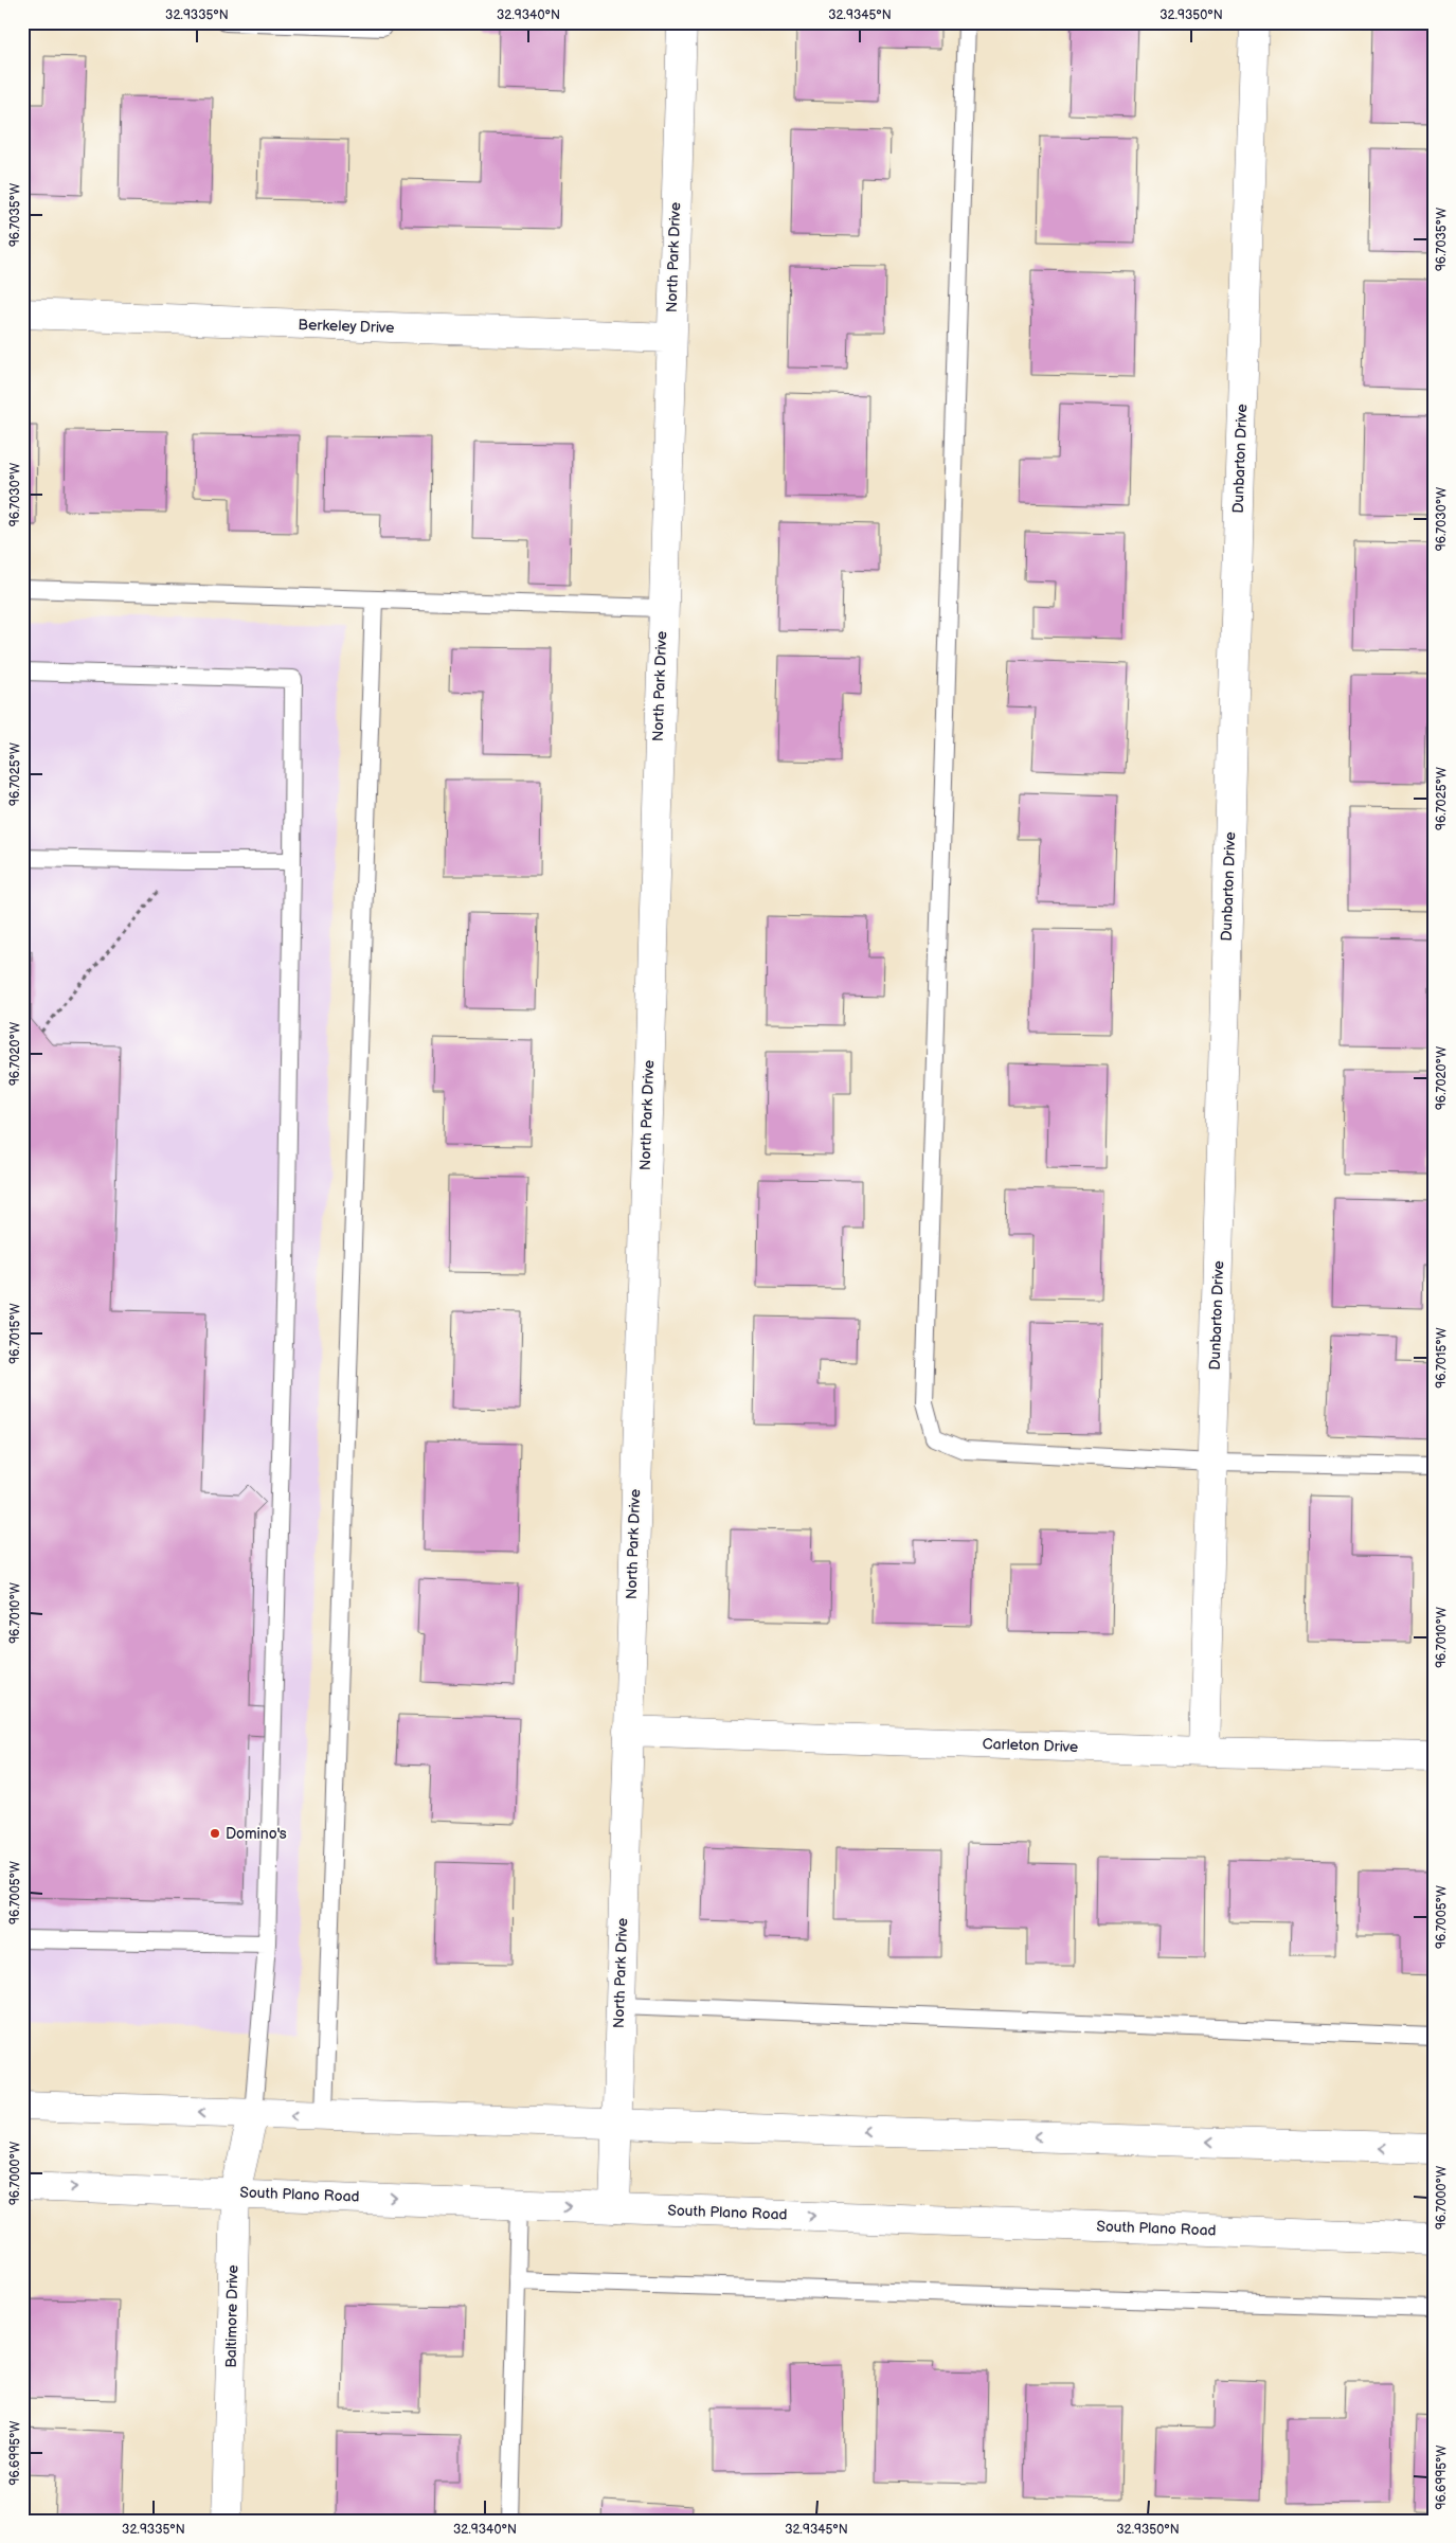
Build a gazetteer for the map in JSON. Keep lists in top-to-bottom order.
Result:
{
  "streets": {
    "street": [
      "North Park Drive",
      "Berkeley Drive",
      "Dunbarton Drive",
      "Carleton Drive",
      "South Plano Road",
      "Baltimore Drive"
    ]
  },
  "crossings": [
    ["North Park Drive", "Berkeley Drive"],
    ["North Park Drive", "Carleton Drive"],
    ["North Park Drive", "South Plano Road"],
    ["Dunbarton Drive", "Carleton Drive"],
    ["South Plano Road", "Baltimore Drive"]
  ],
  "places": ["Domino's"],
  "coordinates": [
    "32.9335°N",
    "32.9340°N",
    "32.9345°N",
    "32.9350°N",
    "96.7035°W",
    "96.7030°W",
    "96.7025°W",
    "96.7020°W",
    "96.7015°W",
    "96.7010°W",
    "96.7005°W",
    "96.7000°W",
    "96.6995°W"
  ]
}
